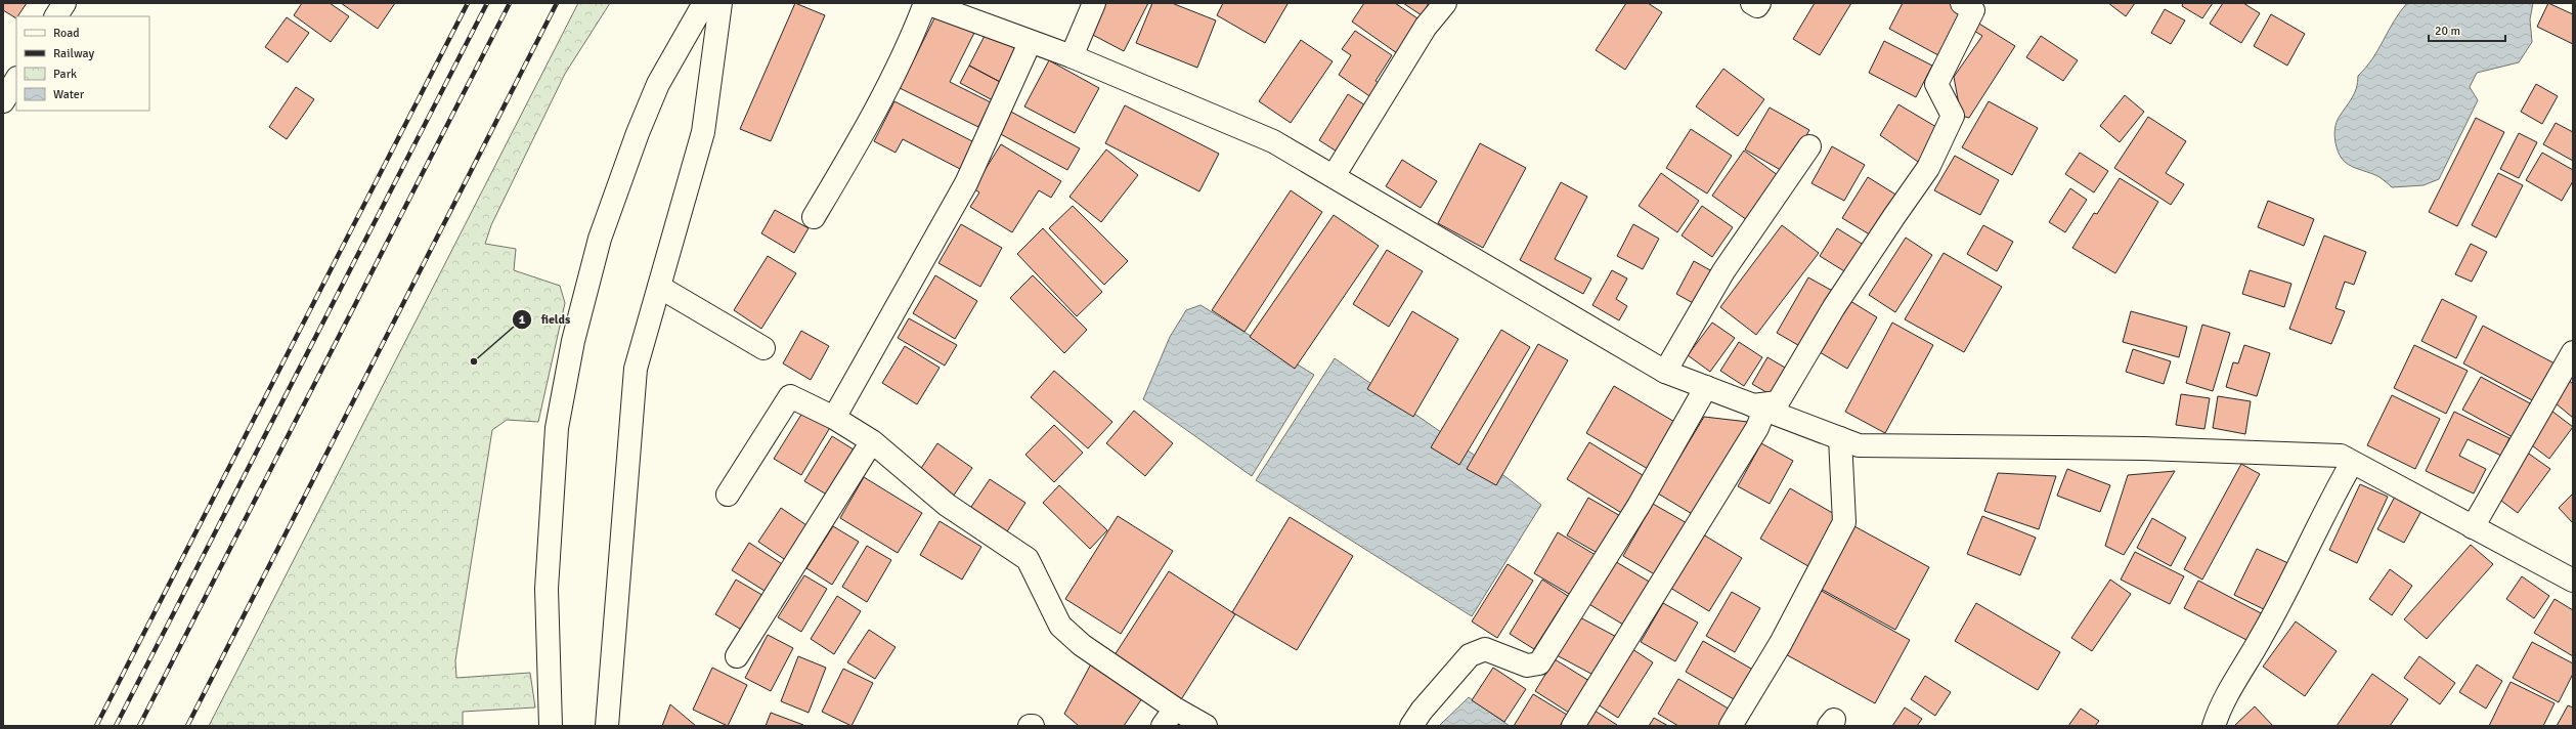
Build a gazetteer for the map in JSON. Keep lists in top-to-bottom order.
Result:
{
  "places": ["fields"],
  "legend": [
    "Road",
    "Railway",
    "Park",
    "Water"
  ],
  "scale_bar": "20 m"
}
